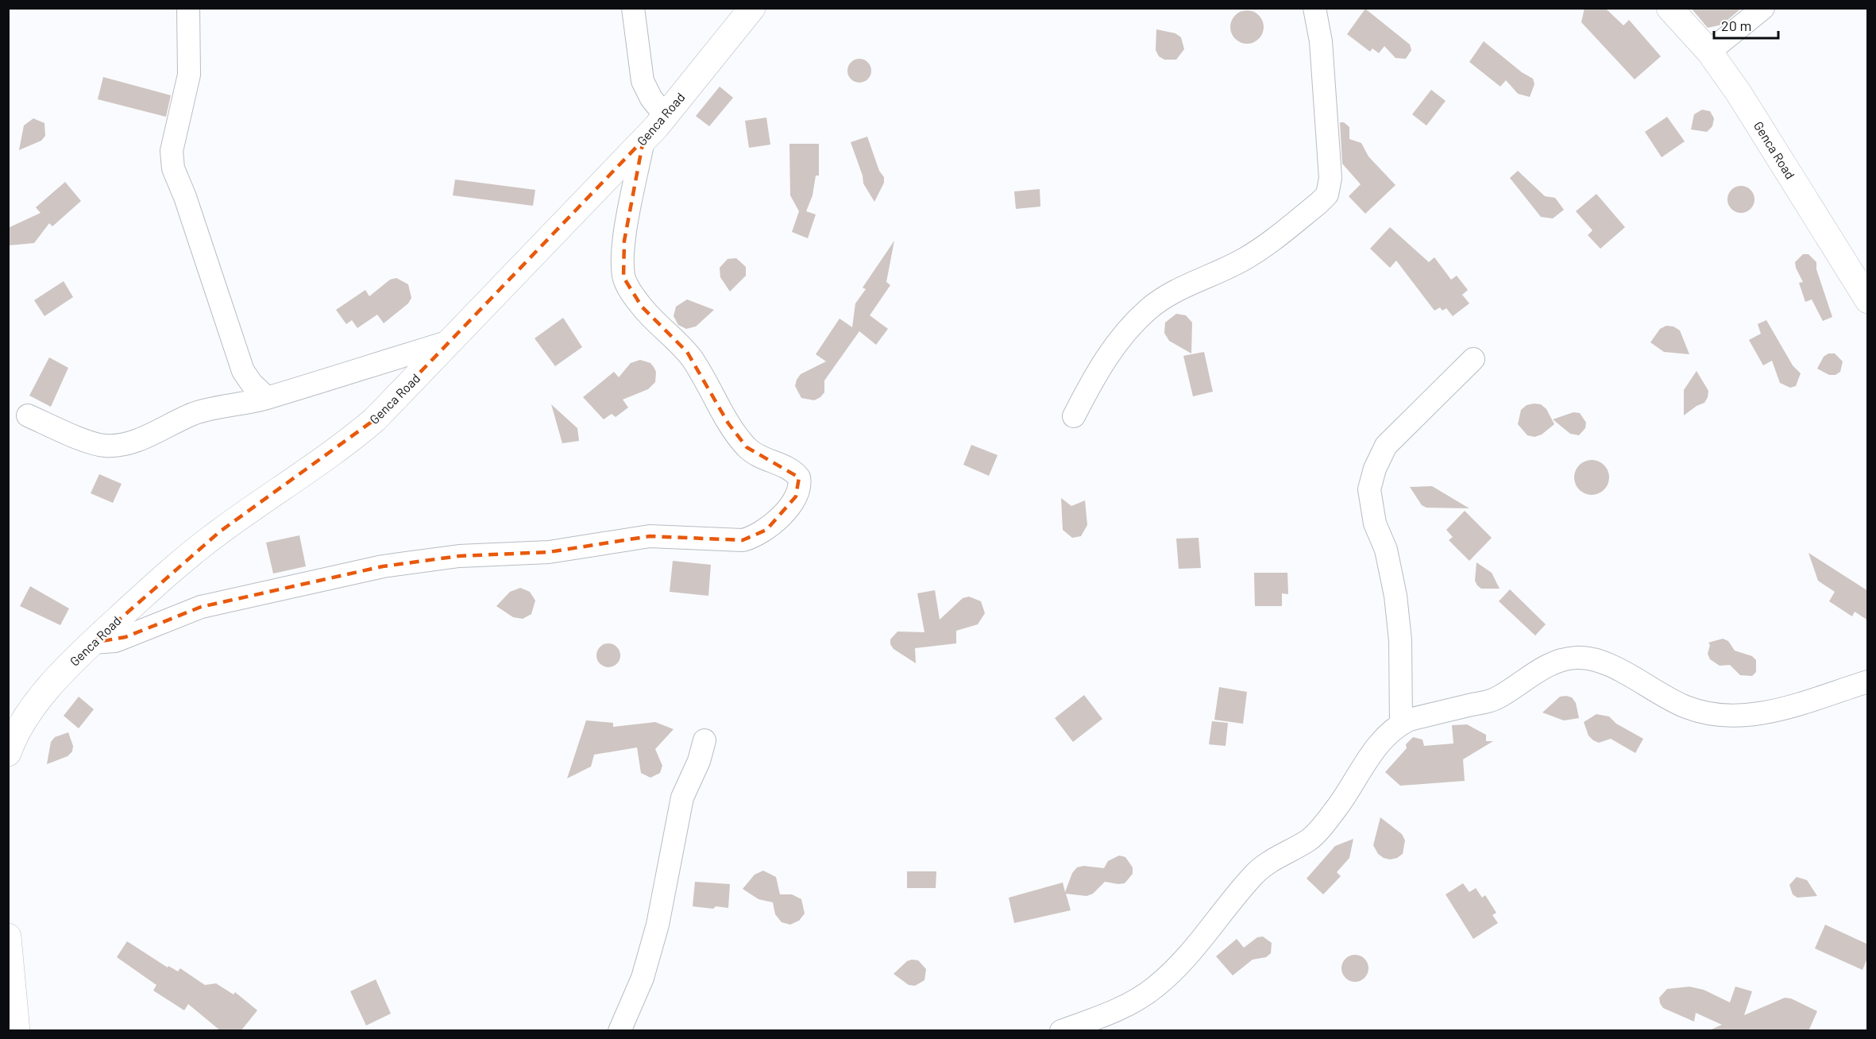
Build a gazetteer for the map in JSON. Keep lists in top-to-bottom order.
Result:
{
  "streets": {
    "street": ["Genca Road"]
  },
  "scale_bar": "20 m"
}
